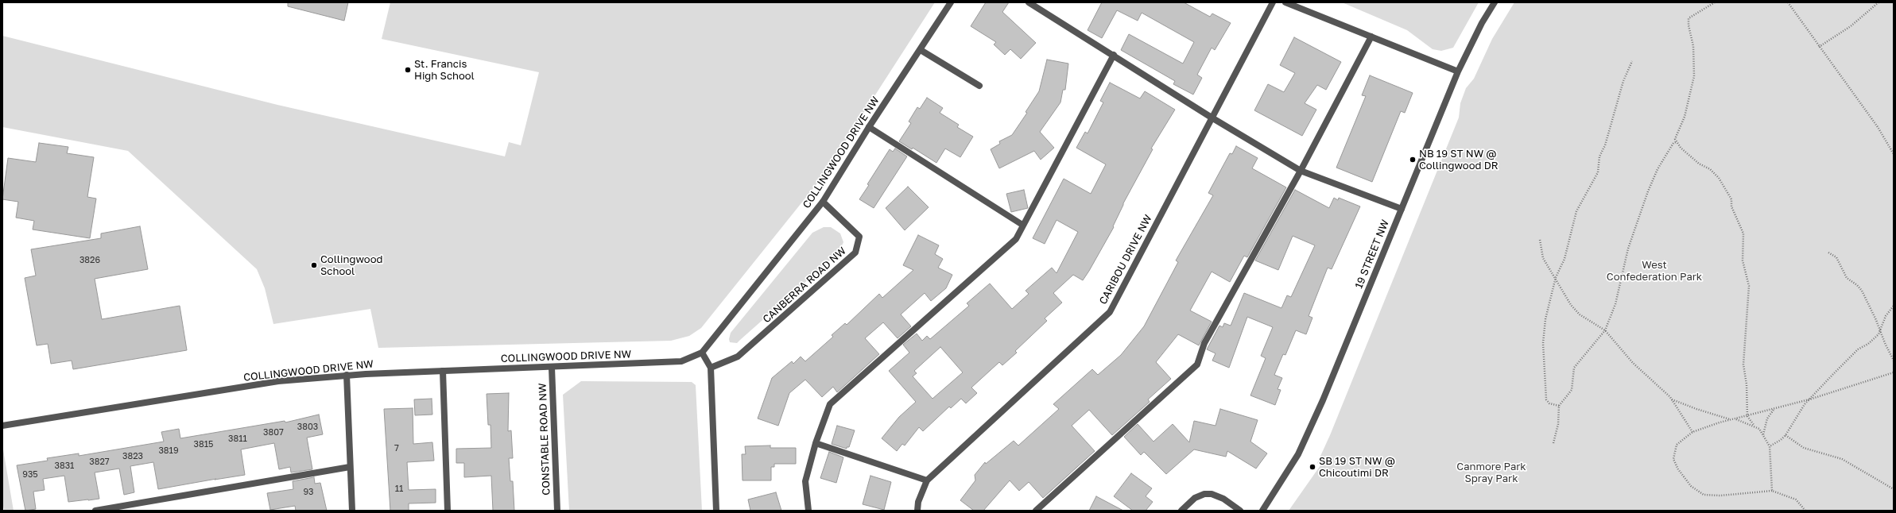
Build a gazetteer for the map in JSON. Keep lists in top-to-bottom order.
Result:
{
  "streets": {
    "street": [
      "COLLINGWOOD DRIVE NW",
      "19 STREET NW",
      "CARIBOU DRIVE NW",
      "CANBERRA ROAD NW",
      "CONSTABLE ROAD NW"
    ]
  },
  "crossings": [
    ["COLLINGWOOD DRIVE NW", "CANBERRA ROAD NW"],
    ["COLLINGWOOD DRIVE NW", "CONSTABLE ROAD NW"]
  ],
  "parks": ["West Confederation Park", "Canmore Park Spray Park"],
  "places": [
    "St. Francis High School",
    "NB 19 ST NW @ Collingwood DR",
    "Collingwood School",
    "SB 19 ST NW @ Chicoutimi DR"
  ],
  "house_numbers": [
    "3826",
    "3803",
    "3807",
    "3811",
    "3815",
    "7",
    "3819",
    "3823",
    "3827",
    "3831",
    "935",
    "11",
    "93"
  ]
}
